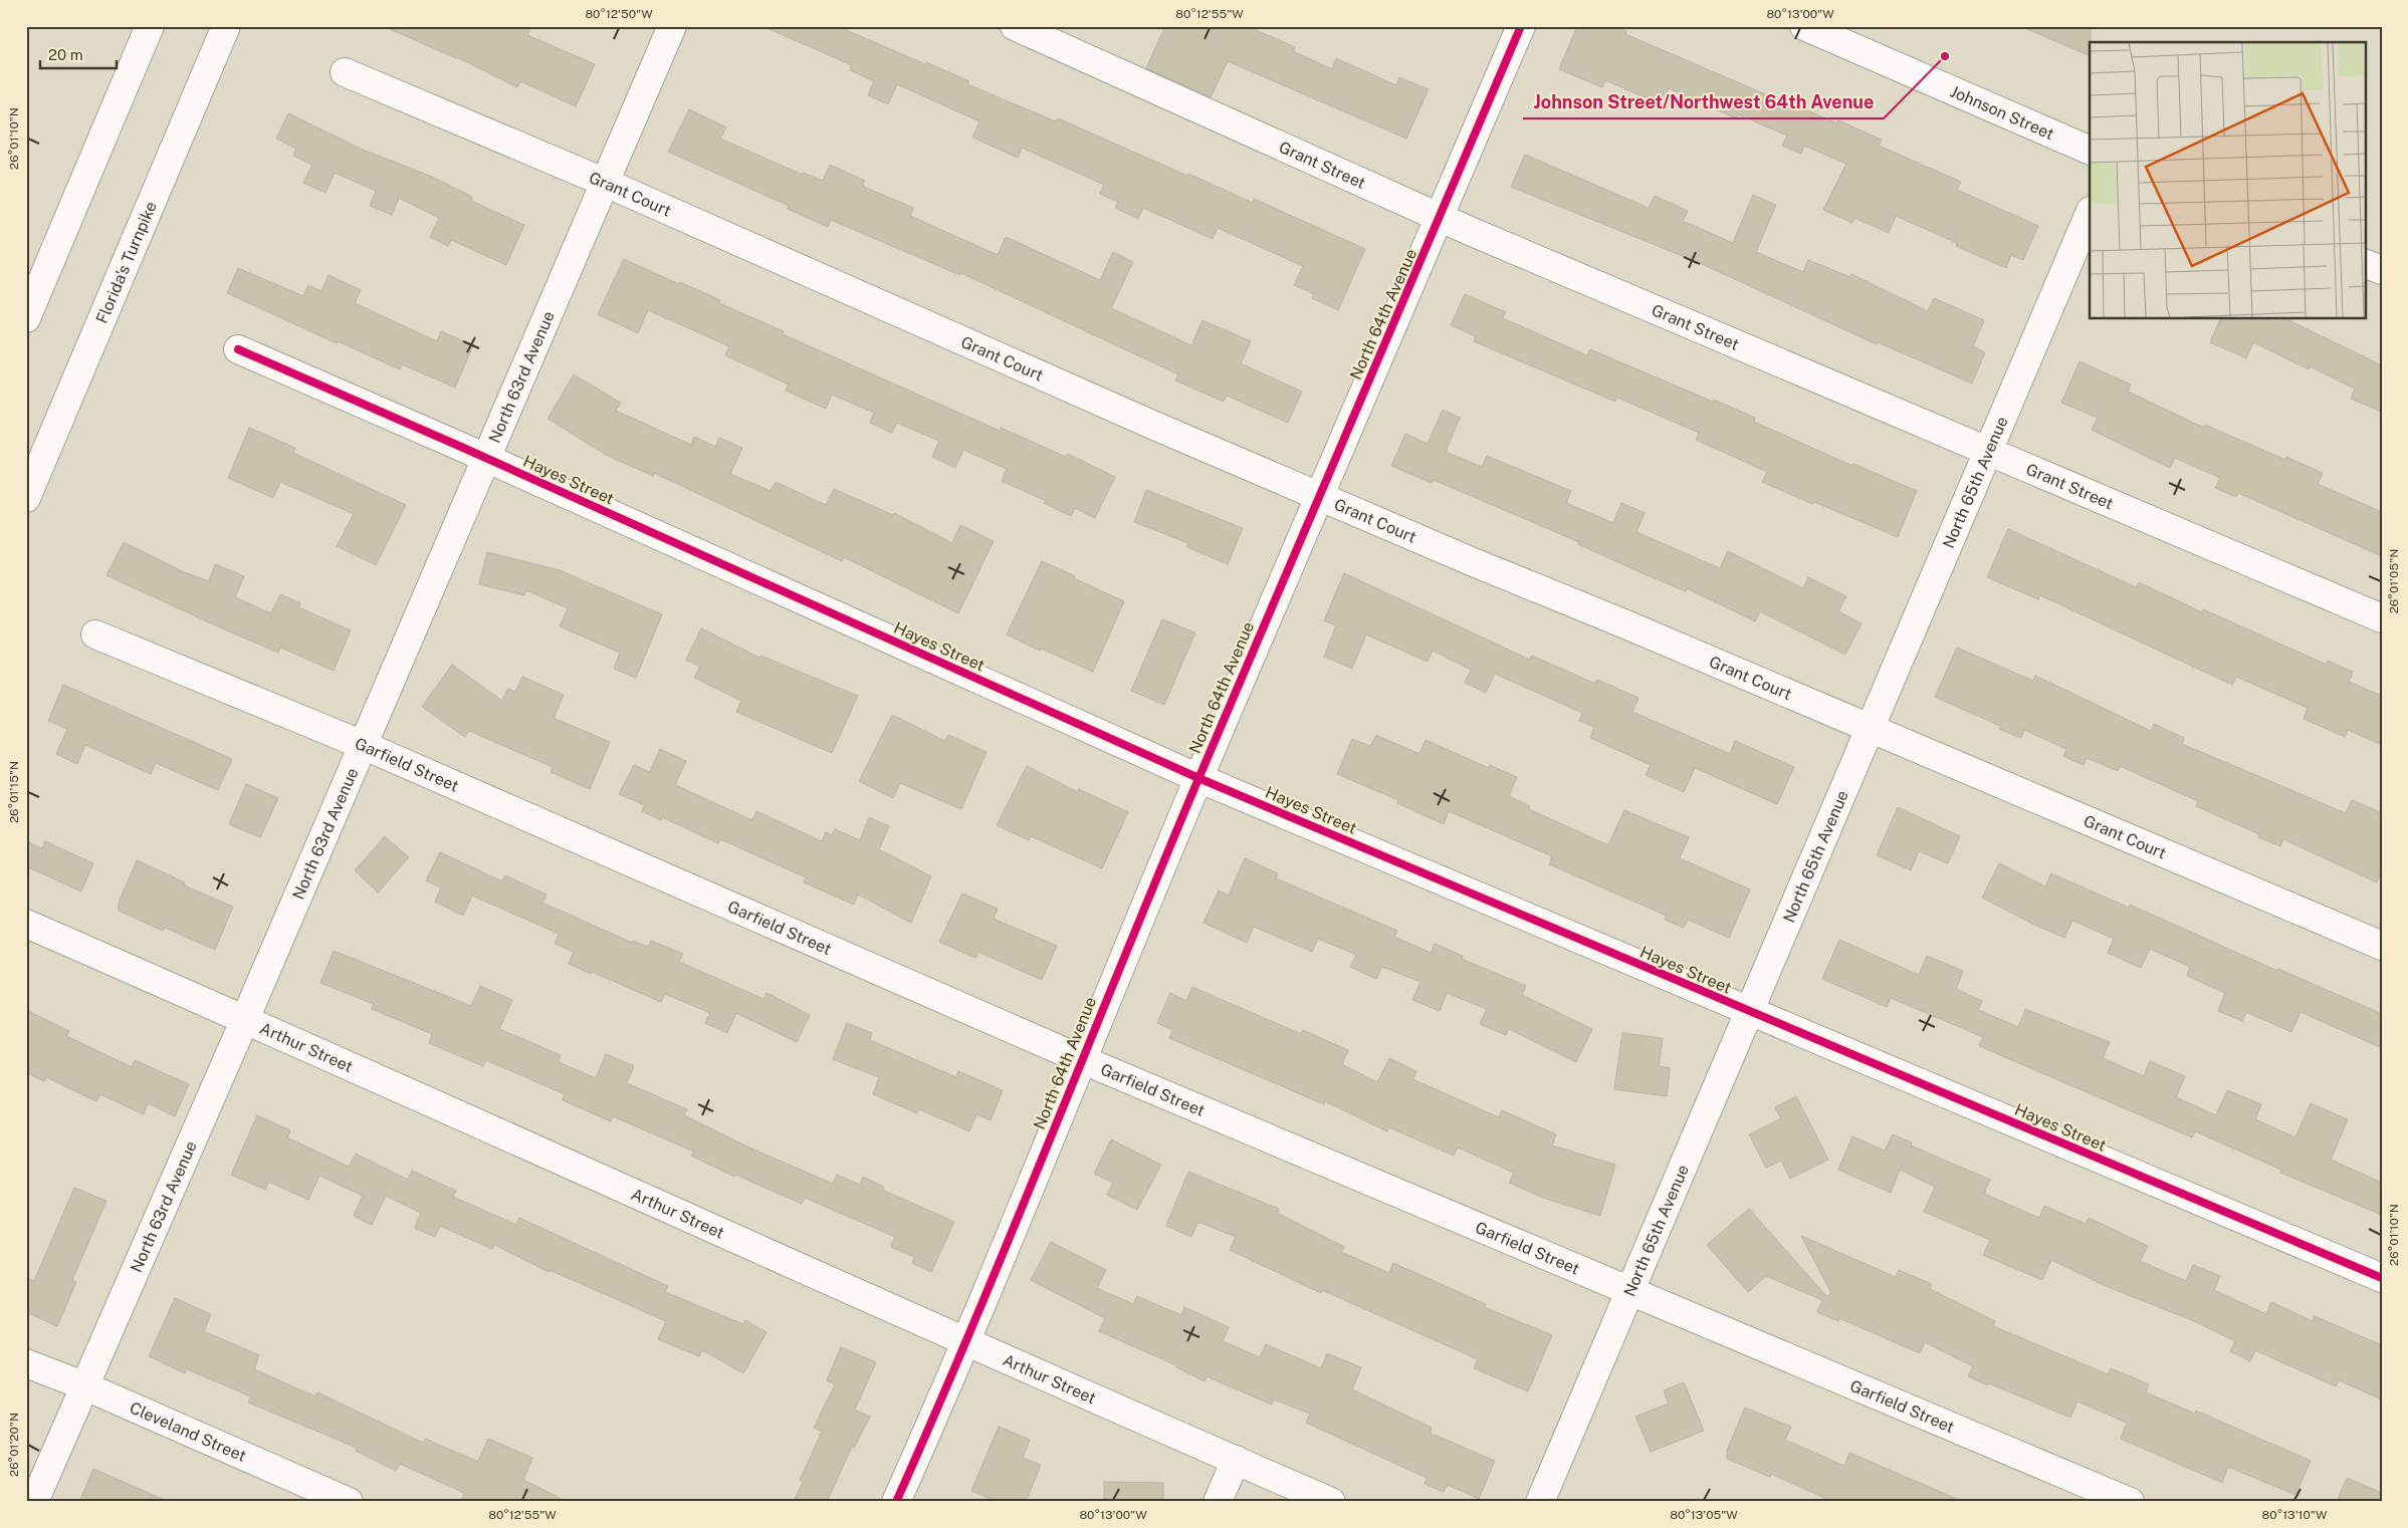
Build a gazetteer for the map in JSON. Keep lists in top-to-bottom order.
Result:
{
  "streets": {
    "main road": [
      "Johnson Street",
      "Grant Street",
      "Grant Court",
      "Florida's Turnpike",
      "North 64th Avenue",
      "North 63rd Avenue",
      "Hayes Street",
      "North 65th Avenue",
      "Garfield Street",
      "Arthur Street",
      "Cleveland Street"
    ]
  },
  "crossings": [
    ["Grant Street", "North 64th Avenue"],
    ["Grant Street", "North 65th Avenue"],
    ["Grant Court", "North 64th Avenue"],
    ["Grant Court", "North 63rd Avenue"],
    ["Grant Court", "North 65th Avenue"],
    ["North 64th Avenue", "Hayes Street"],
    ["North 64th Avenue", "Garfield Street"],
    ["North 64th Avenue", "Arthur Street"],
    ["North 63rd Avenue", "Hayes Street"],
    ["North 63rd Avenue", "Garfield Street"],
    ["North 63rd Avenue", "Arthur Street"],
    ["North 63rd Avenue", "Cleveland Street"],
    ["Hayes Street", "North 65th Avenue"],
    ["North 65th Avenue", "Garfield Street"]
  ],
  "places": ["Johnson Street/Northwest 64th Avenue"],
  "scale_bar": "20 m",
  "coordinates": [
    "80°12'50\"W",
    "80°12'55\"W",
    "80°13'00\"W",
    "26°01'10\"N",
    "26°01'05\"N",
    "26°01'15\"N",
    "26°01'20\"N",
    "80°13'05\"W",
    "80°13'10\"W"
  ]
}
